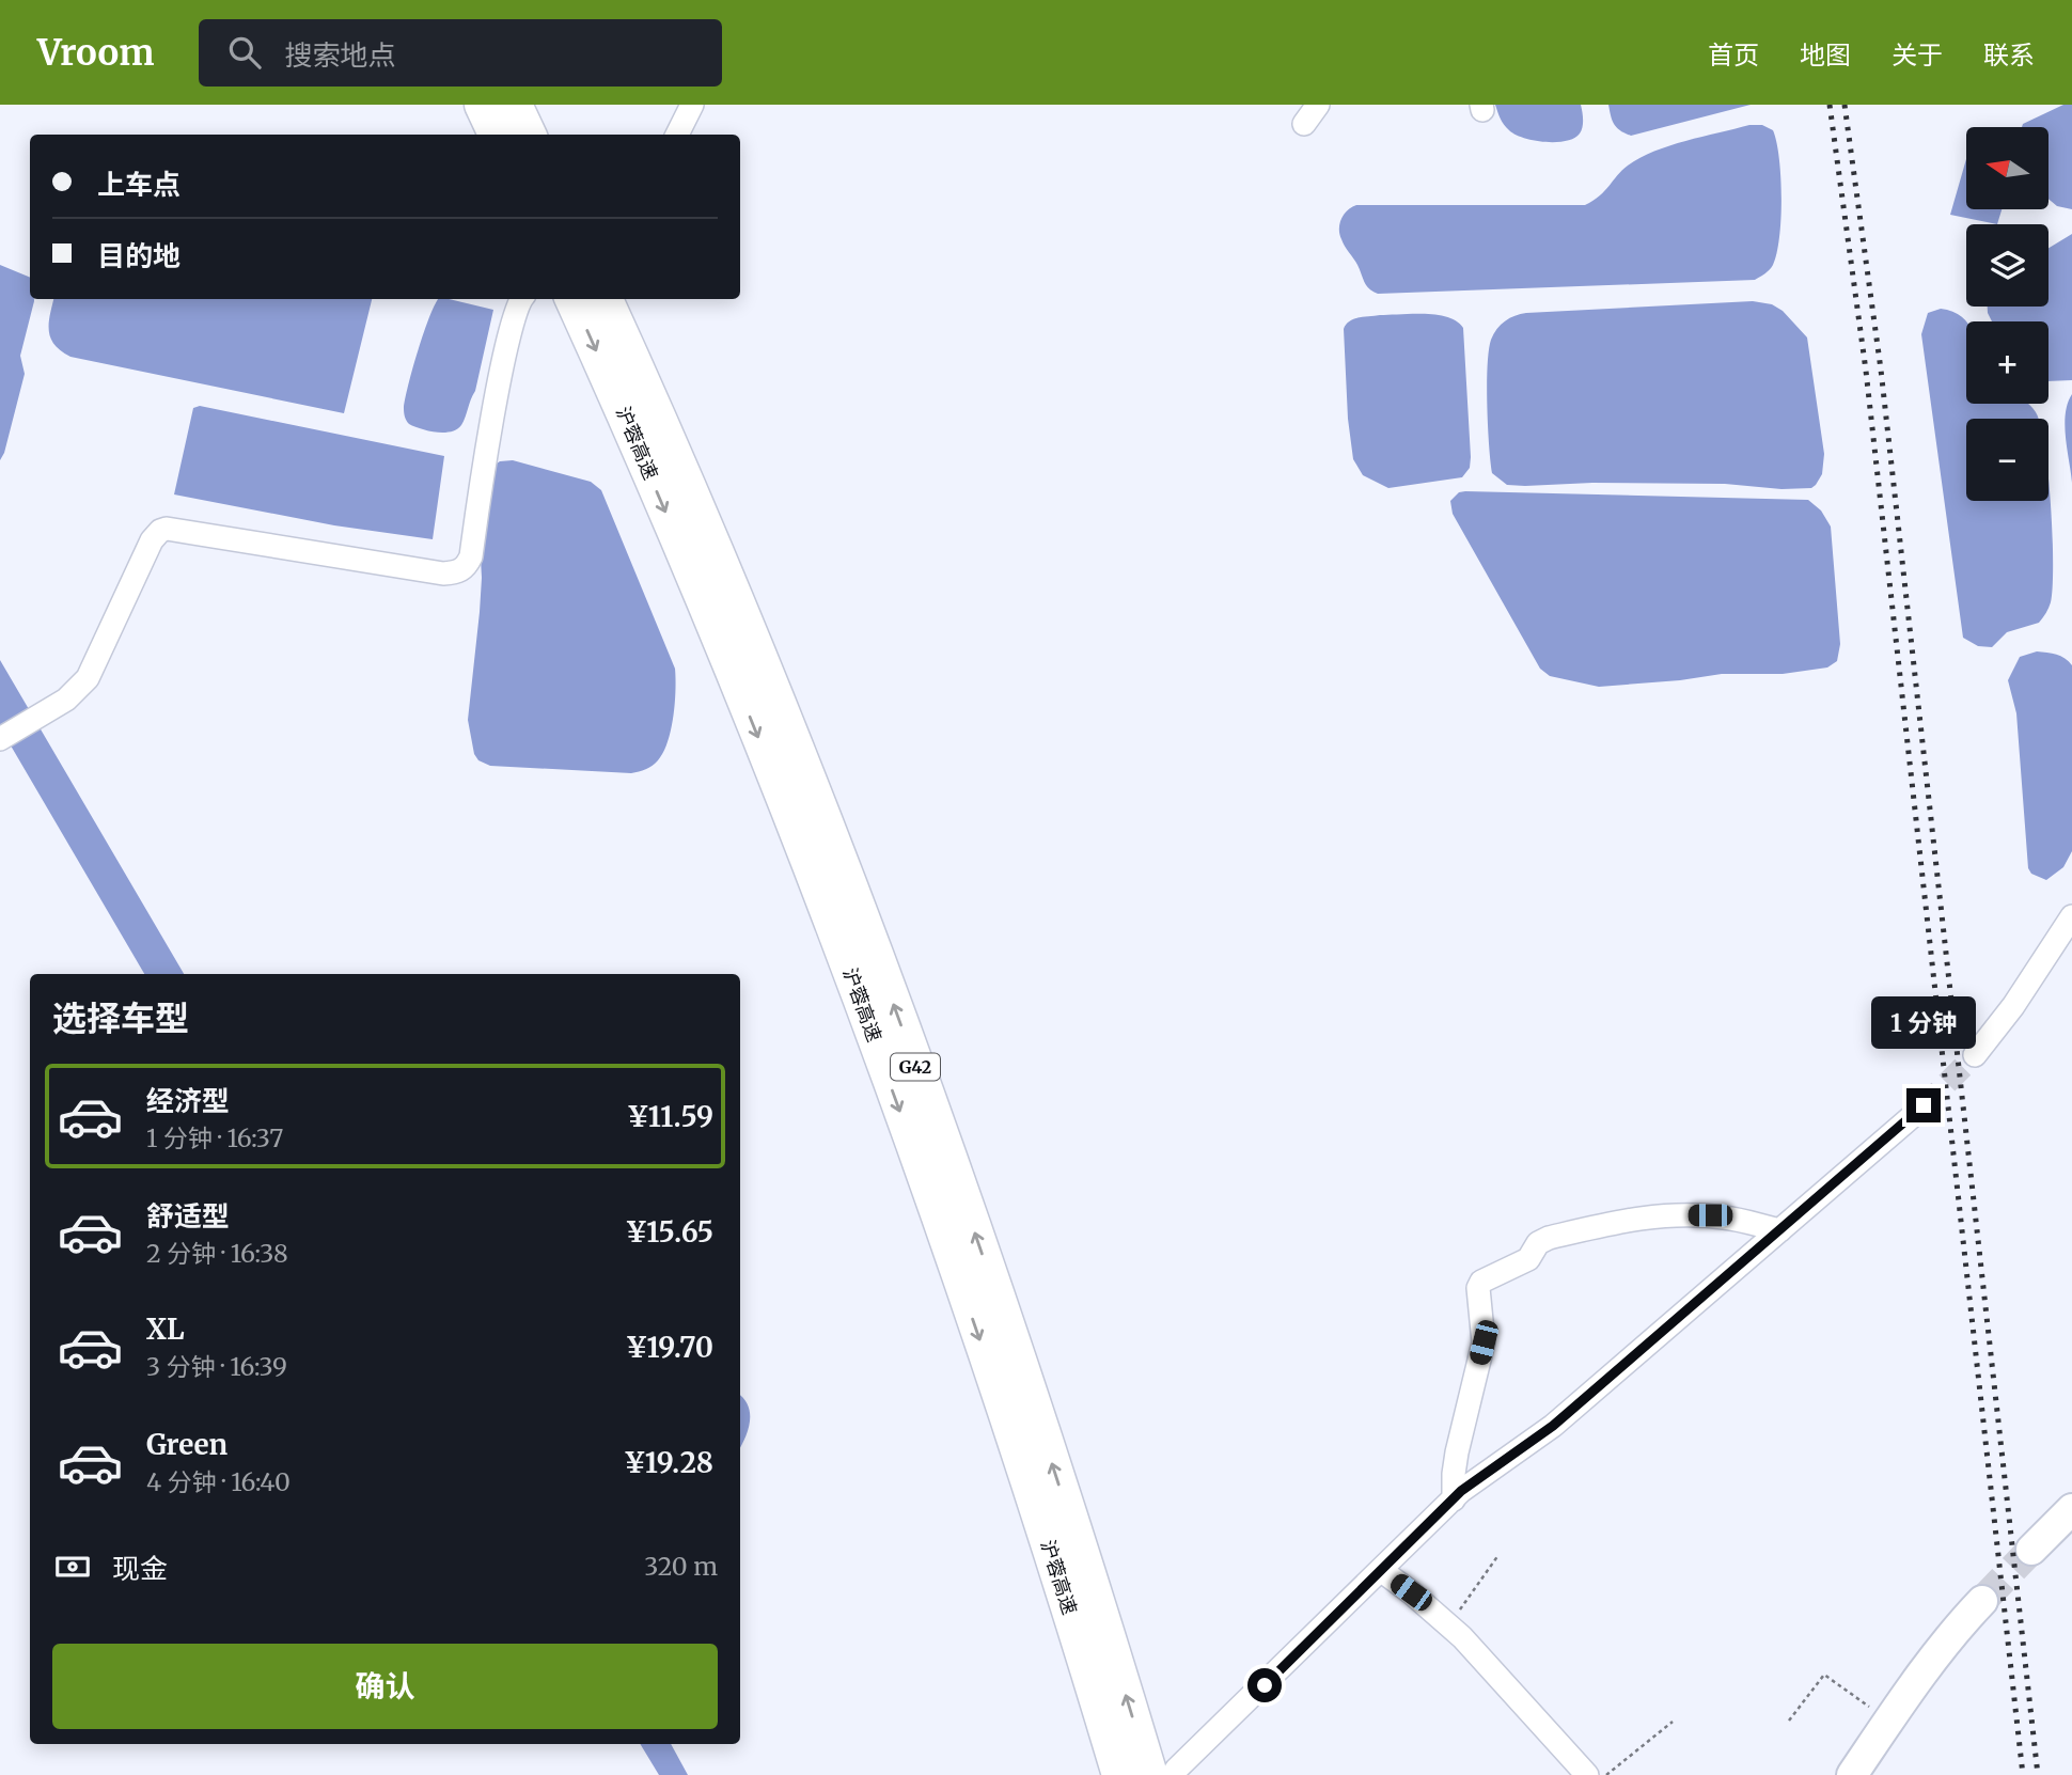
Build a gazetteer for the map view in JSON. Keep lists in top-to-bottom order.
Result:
{
  "streets": {
    "highway": ["沪蓉高速", "G42"]
  },
  "north": "left",
  "page": {
    "header": "Vroom",
    "search": "搜索地点",
    "nav": [
      "首页",
      "地图",
      "关于",
      "联系"
    ],
    "map_buttons": ["+", "−"],
    "banner": ["上车点", "目的地"],
    "heading": "选择车型",
    "bubble": "1 分钟",
    "list": [
      {
        "name": "经济型",
        "note": "1 分钟 · 16:37",
        "value": "¥11.59"
      },
      {
        "name": "舒适型",
        "note": "2 分钟 · 16:38",
        "value": "¥15.65"
      },
      {
        "name": "XL",
        "note": "3 分钟 · 16:39",
        "value": "¥19.70"
      },
      {
        "name": "Green",
        "note": "4 分钟 · 16:40",
        "value": "¥19.28"
      }
    ],
    "pay": ["现金", "320 m"],
    "buttons": "确认"
  }
}
